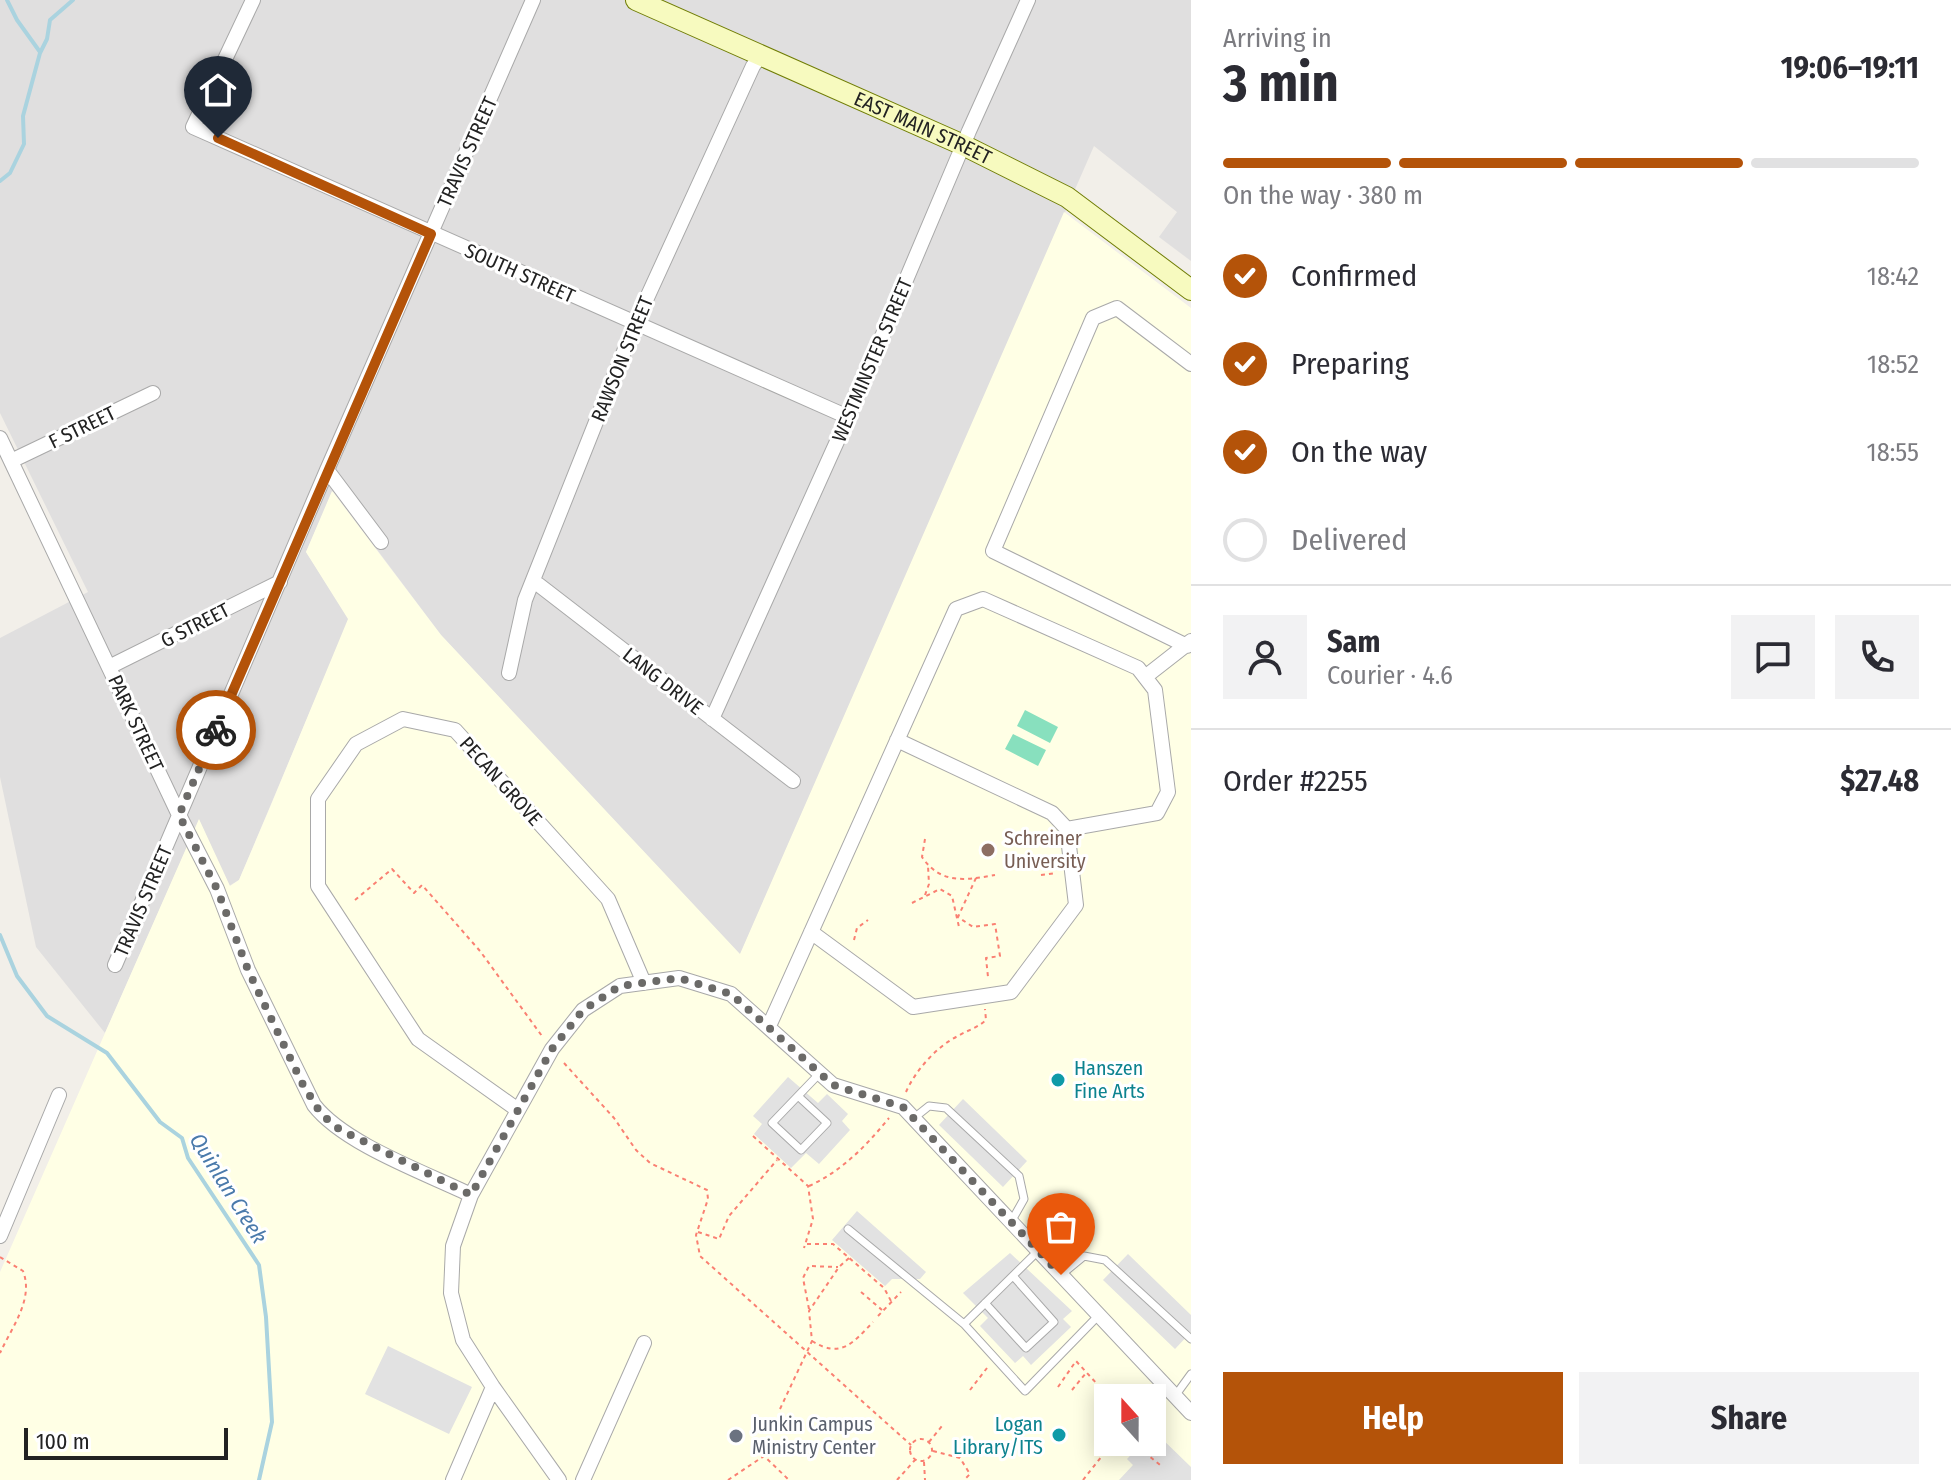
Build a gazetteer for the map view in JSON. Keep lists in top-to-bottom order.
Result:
{
  "streets": {
    "street": [
      "EAST MAIN STREET",
      "TRAVIS STREET",
      "SOUTH STREET",
      "RAWSON STREET",
      "WESTMINSTER STREET",
      "F STREET",
      "G STREET",
      "LANG DRIVE",
      "PARK STREET",
      "PECAN GROVE"
    ]
  },
  "crossings": [
    ["EAST MAIN STREET", "RAWSON STREET"],
    ["EAST MAIN STREET", "WESTMINSTER STREET"],
    ["TRAVIS STREET", "SOUTH STREET"],
    ["TRAVIS STREET", "G STREET"],
    ["TRAVIS STREET", "PARK STREET"],
    ["SOUTH STREET", "RAWSON STREET"],
    ["SOUTH STREET", "WESTMINSTER STREET"],
    ["RAWSON STREET", "LANG DRIVE"],
    ["WESTMINSTER STREET", "LANG DRIVE"],
    ["F STREET", "PARK STREET"],
    ["G STREET", "PARK STREET"]
  ],
  "water": ["Quinlan Creek"],
  "places": [
    "Schreiner University",
    "Hanszen Fine Arts",
    "Logan Library/ITS",
    "Junkin Campus Ministry Center"
  ],
  "scale_bar": "100 m",
  "north": "top",
  "page": {
    "heading": ["3 min", "Arriving in", "19:06–19:11"],
    "panel": [
      "Sam",
      "Courier · 4.6",
      "Order #2255",
      "$27.48"
    ],
    "bar": "On the way · 380 m",
    "list": [
      ["Confirmed", "18:42"],
      ["Preparing", "18:52"],
      ["On the way", "18:55"],
      "Delivered"
    ],
    "buttons": ["Help", "Share"],
    "scale": "100 m"
  }
}
